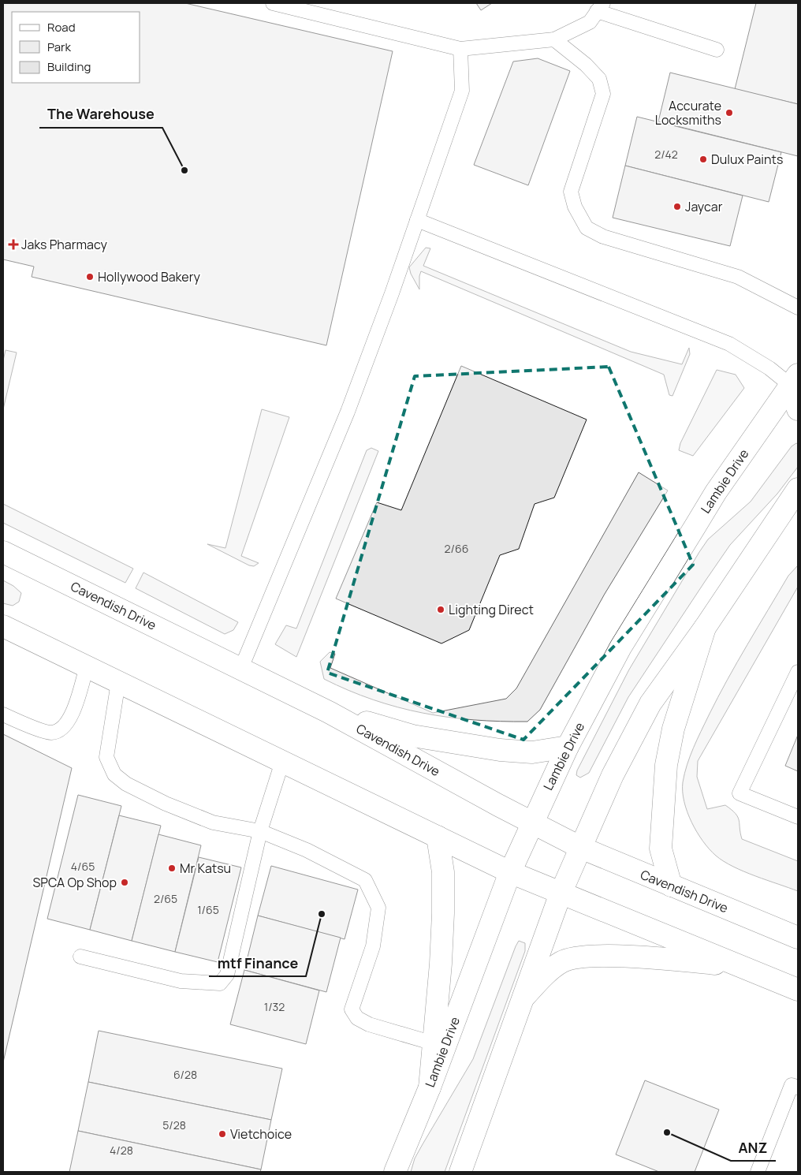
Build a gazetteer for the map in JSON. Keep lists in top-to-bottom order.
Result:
{
  "streets": {
    "main road": ["Lambie Drive", "Cavendish Drive"]
  },
  "crossings": [
    ["Lambie Drive", "Cavendish Drive"]
  ],
  "places": {
    "other": [
      "Accurate Locksmiths",
      "Dulux Paints",
      "The Warehouse",
      "Jaycar",
      "Hollywood Bakery",
      "Lighting Direct",
      "Mr Katsu",
      "SPCA Op Shop",
      "mtf Finance",
      "ANZ",
      "Vietchoice"
    ],
    "health": ["Jaks Pharmacy"]
  },
  "house_numbers": [
    "2/42",
    "2/66",
    "4/65",
    "2/65",
    "1/65",
    "1/32",
    "6/28",
    "5/28",
    "4/28"
  ],
  "legend": ["Road", "Park", "Building"]
}
